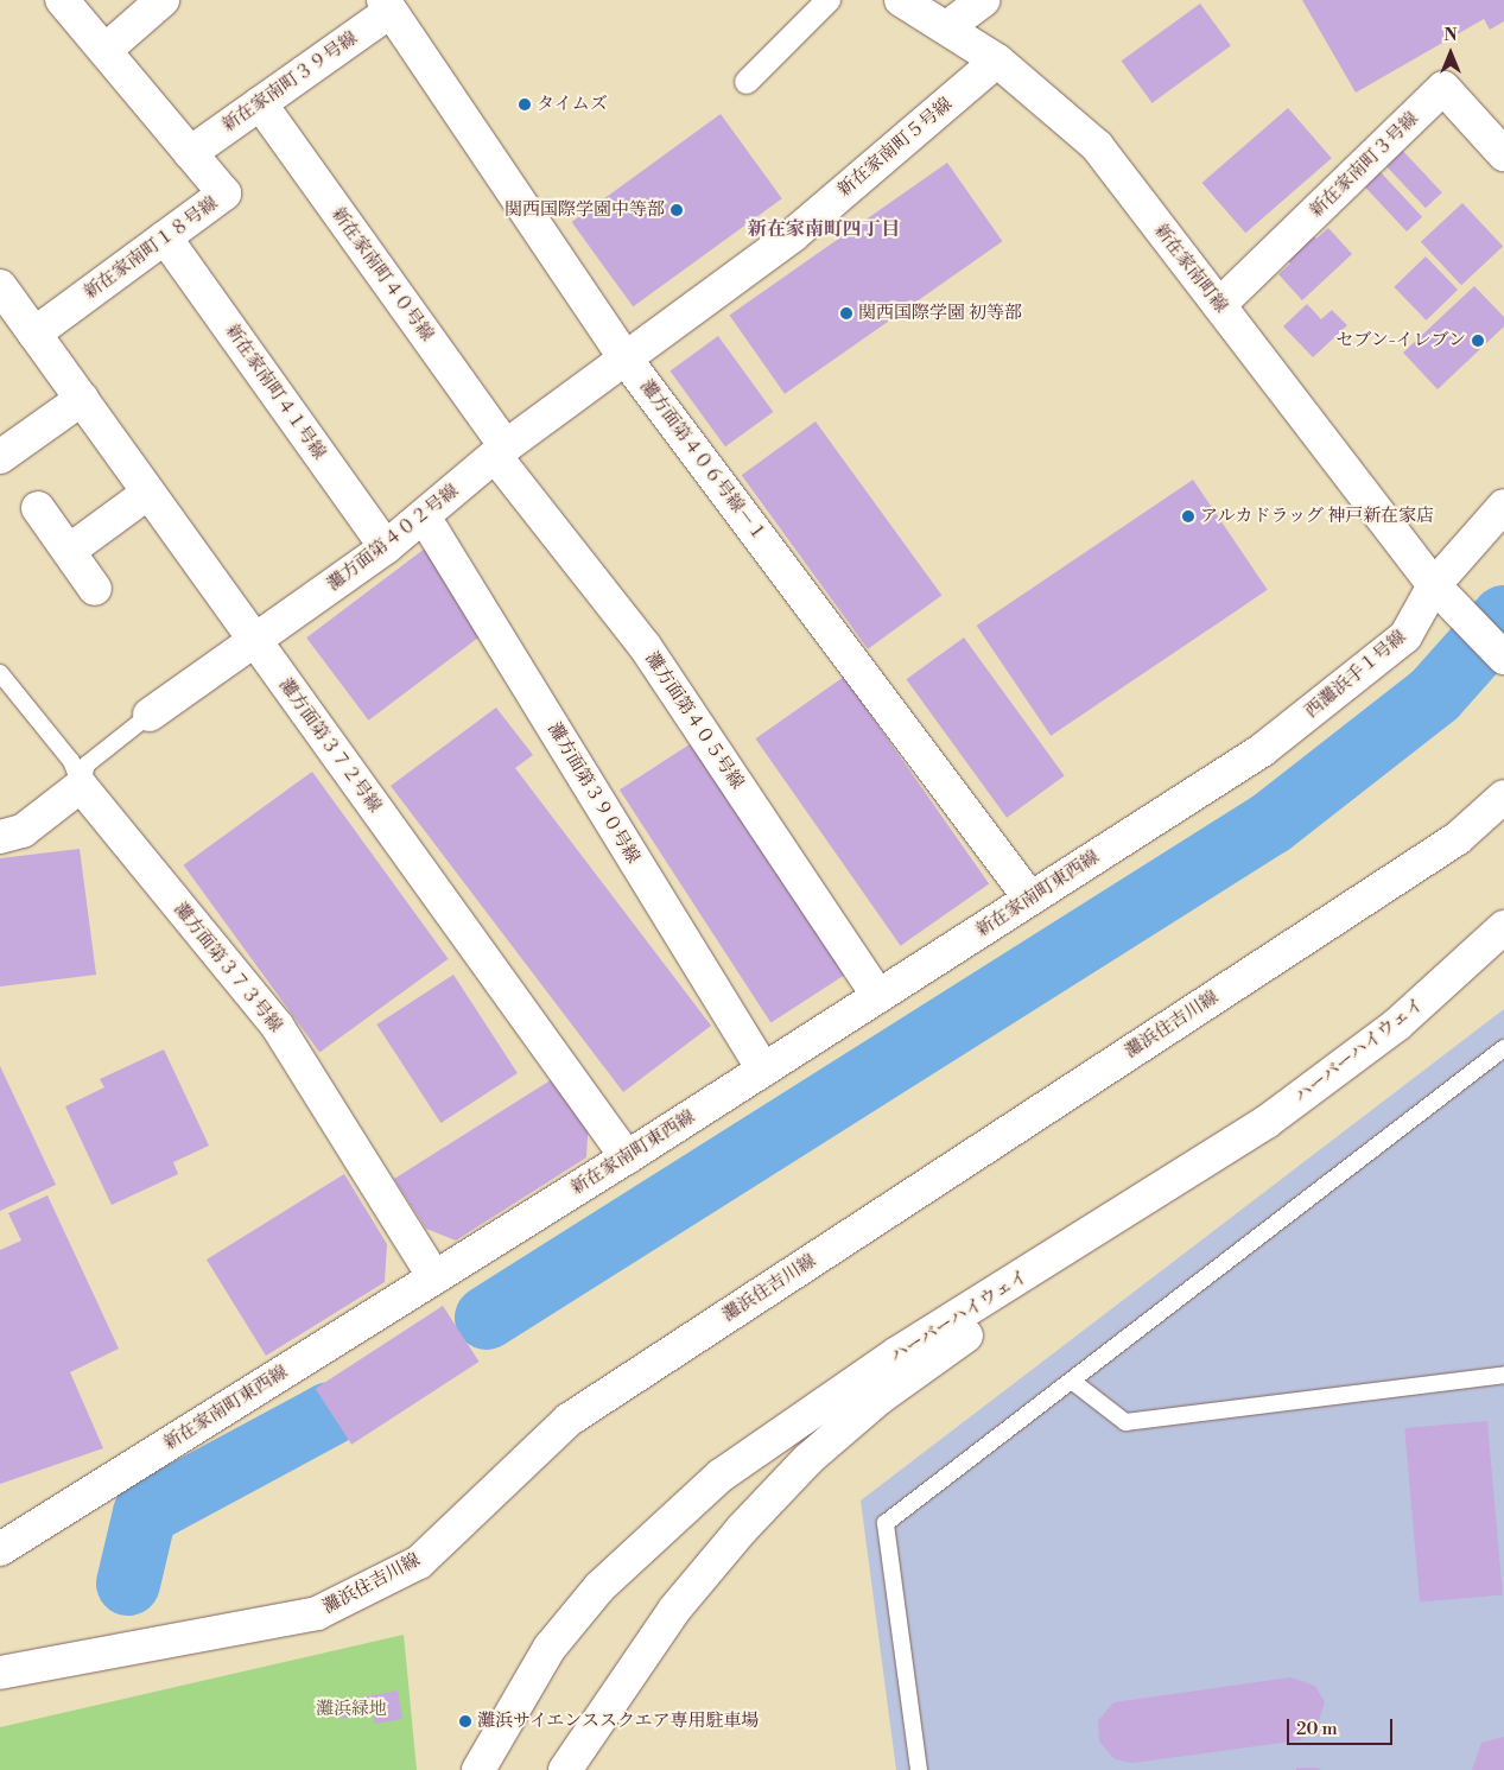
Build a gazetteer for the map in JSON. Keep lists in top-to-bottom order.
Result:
{
  "streets": {
    "street": [
      "新在家南町３９号線",
      "新在家南町５号線",
      "新在家南町３号線",
      "新在家南町１８号線",
      "新在家南町線",
      "新在家南町４０号線",
      "新在家南町４１号線",
      "灘方面第４０６号線－１",
      "灘方面第４０２号線",
      "西灘浜手１号線",
      "灘方面第４０５号線",
      "灘方面第３７２号線",
      "灘方面第３９０号線",
      "新在家南町東西線",
      "灘方面第３７３号線",
      "灘浜住吉川線",
      "ハーバーハイウェイ"
    ]
  },
  "crossings": [
    ["新在家南町３９号線", "新在家南町１８号線"],
    ["新在家南町３９号線", "新在家南町４０号線"],
    ["新在家南町３９号線", "灘方面第４０６号線－１"],
    ["新在家南町５号線", "新在家南町線"],
    ["新在家南町５号線", "灘方面第４０２号線"],
    ["新在家南町３号線", "新在家南町線"],
    ["新在家南町１８号線", "新在家南町４１号線"],
    ["新在家南町１８号線", "灘方面第３７２号線"],
    ["新在家南町線", "西灘浜手１号線"],
    ["新在家南町４０号線", "灘方面第４０２号線"],
    ["新在家南町４０号線", "灘方面第４０５号線"],
    ["新在家南町４１号線", "灘方面第４０２号線"],
    ["灘方面第４０６号線－１", "灘方面第４０２号線"],
    ["灘方面第４０６号線－１", "新在家南町東西線"],
    ["灘方面第４０２号線", "灘方面第４０５号線"],
    ["灘方面第４０２号線", "灘方面第３７２号線"],
    ["灘方面第４０２号線", "灘方面第３９０号線"],
    ["灘方面第４０２号線", "灘方面第３７３号線"],
    ["西灘浜手１号線", "新在家南町東西線"],
    ["灘方面第４０５号線", "新在家南町東西線"],
    ["灘方面第３７２号線", "新在家南町東西線"],
    ["灘方面第３９０号線", "新在家南町東西線"],
    ["新在家南町東西線", "灘方面第３７３号線"]
  ],
  "districts": ["新在家南町四丁目"],
  "parks": ["灘浜緑地"],
  "places": [
    "タイムズ",
    "関西国際学園中等部",
    "関西国際学園 初等部",
    "セブン-イレブン",
    "アルカドラッグ 神戸新在家店",
    "灘浜サイエンススクエア専用駐車場"
  ],
  "scale_bar": "20 m",
  "north": "top"
}
